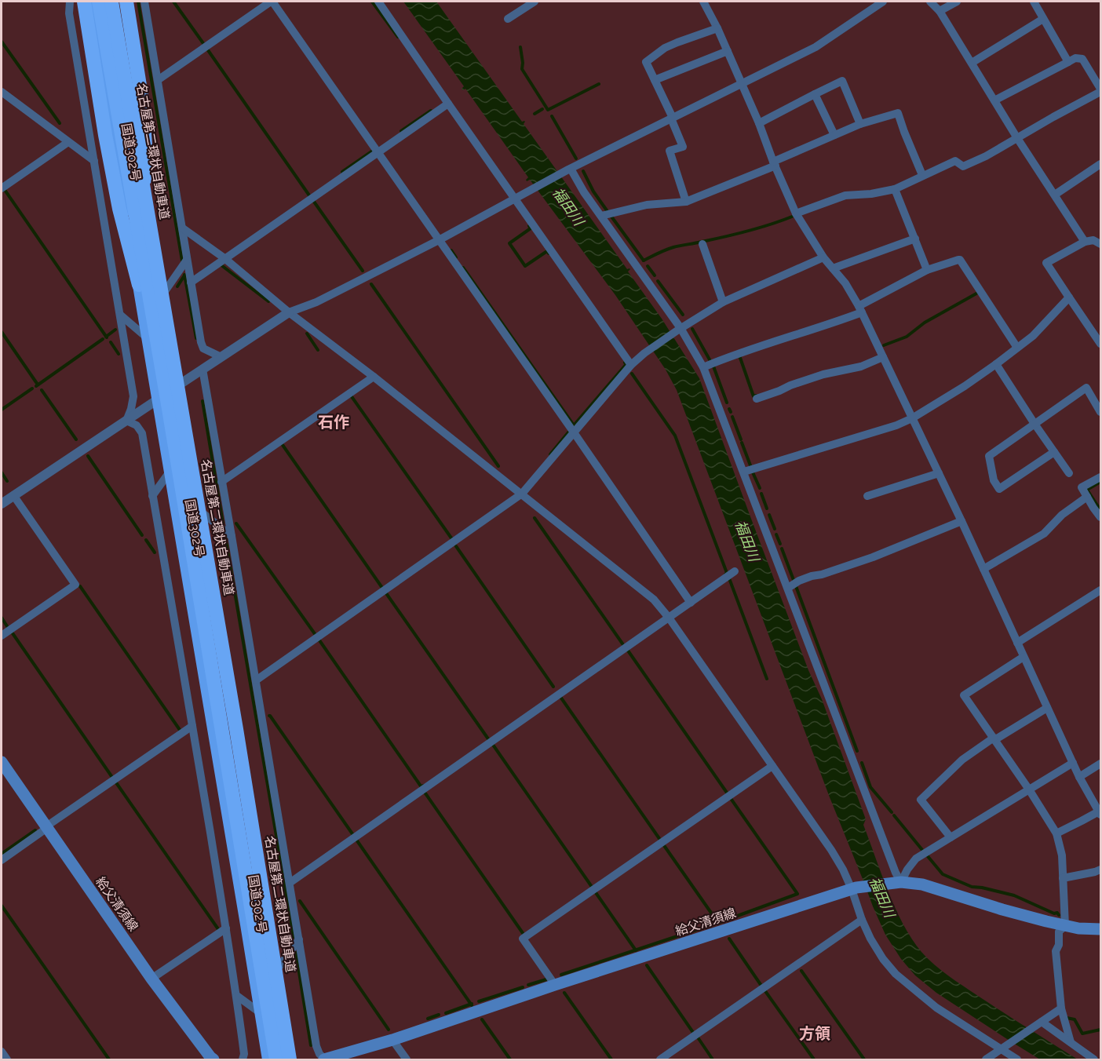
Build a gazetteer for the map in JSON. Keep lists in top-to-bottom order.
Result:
{
  "streets": {
    "highway": ["名古屋第二環状自動車道", "国道302号"],
    "main road": ["給父清須線"]
  },
  "districts": ["石作", "方領"],
  "water": ["福田川"]
}
